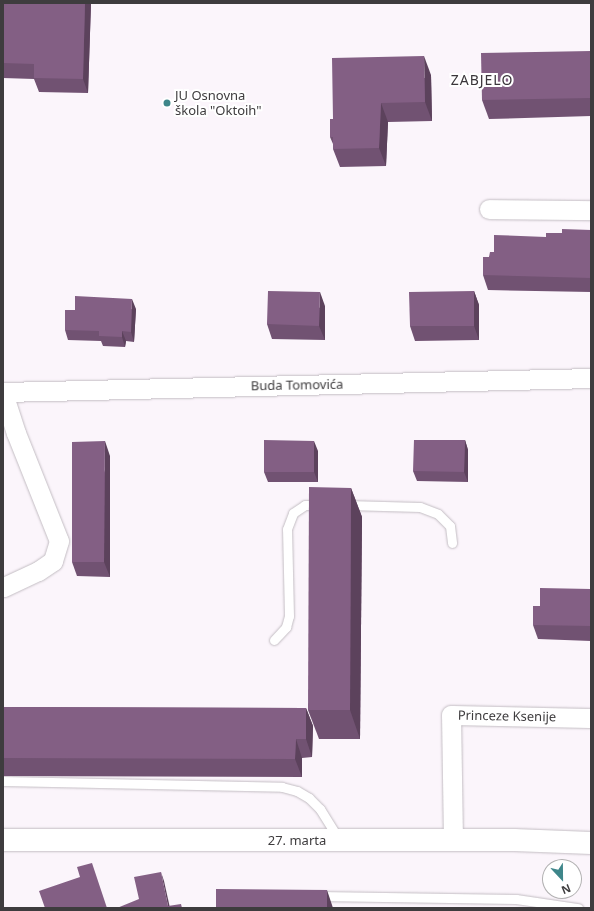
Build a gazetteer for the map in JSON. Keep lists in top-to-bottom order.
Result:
{
  "streets": {
    "street": ["Buda Tomovića", "Princeze Ksenije", "27. marta"]
  },
  "crossings": [
    ["Princeze Ksenije", "27. marta"]
  ],
  "districts": ["ZABJELO"],
  "places": ["JU Osnovna škola \"Oktoih\""],
  "north": "bottom"
}
